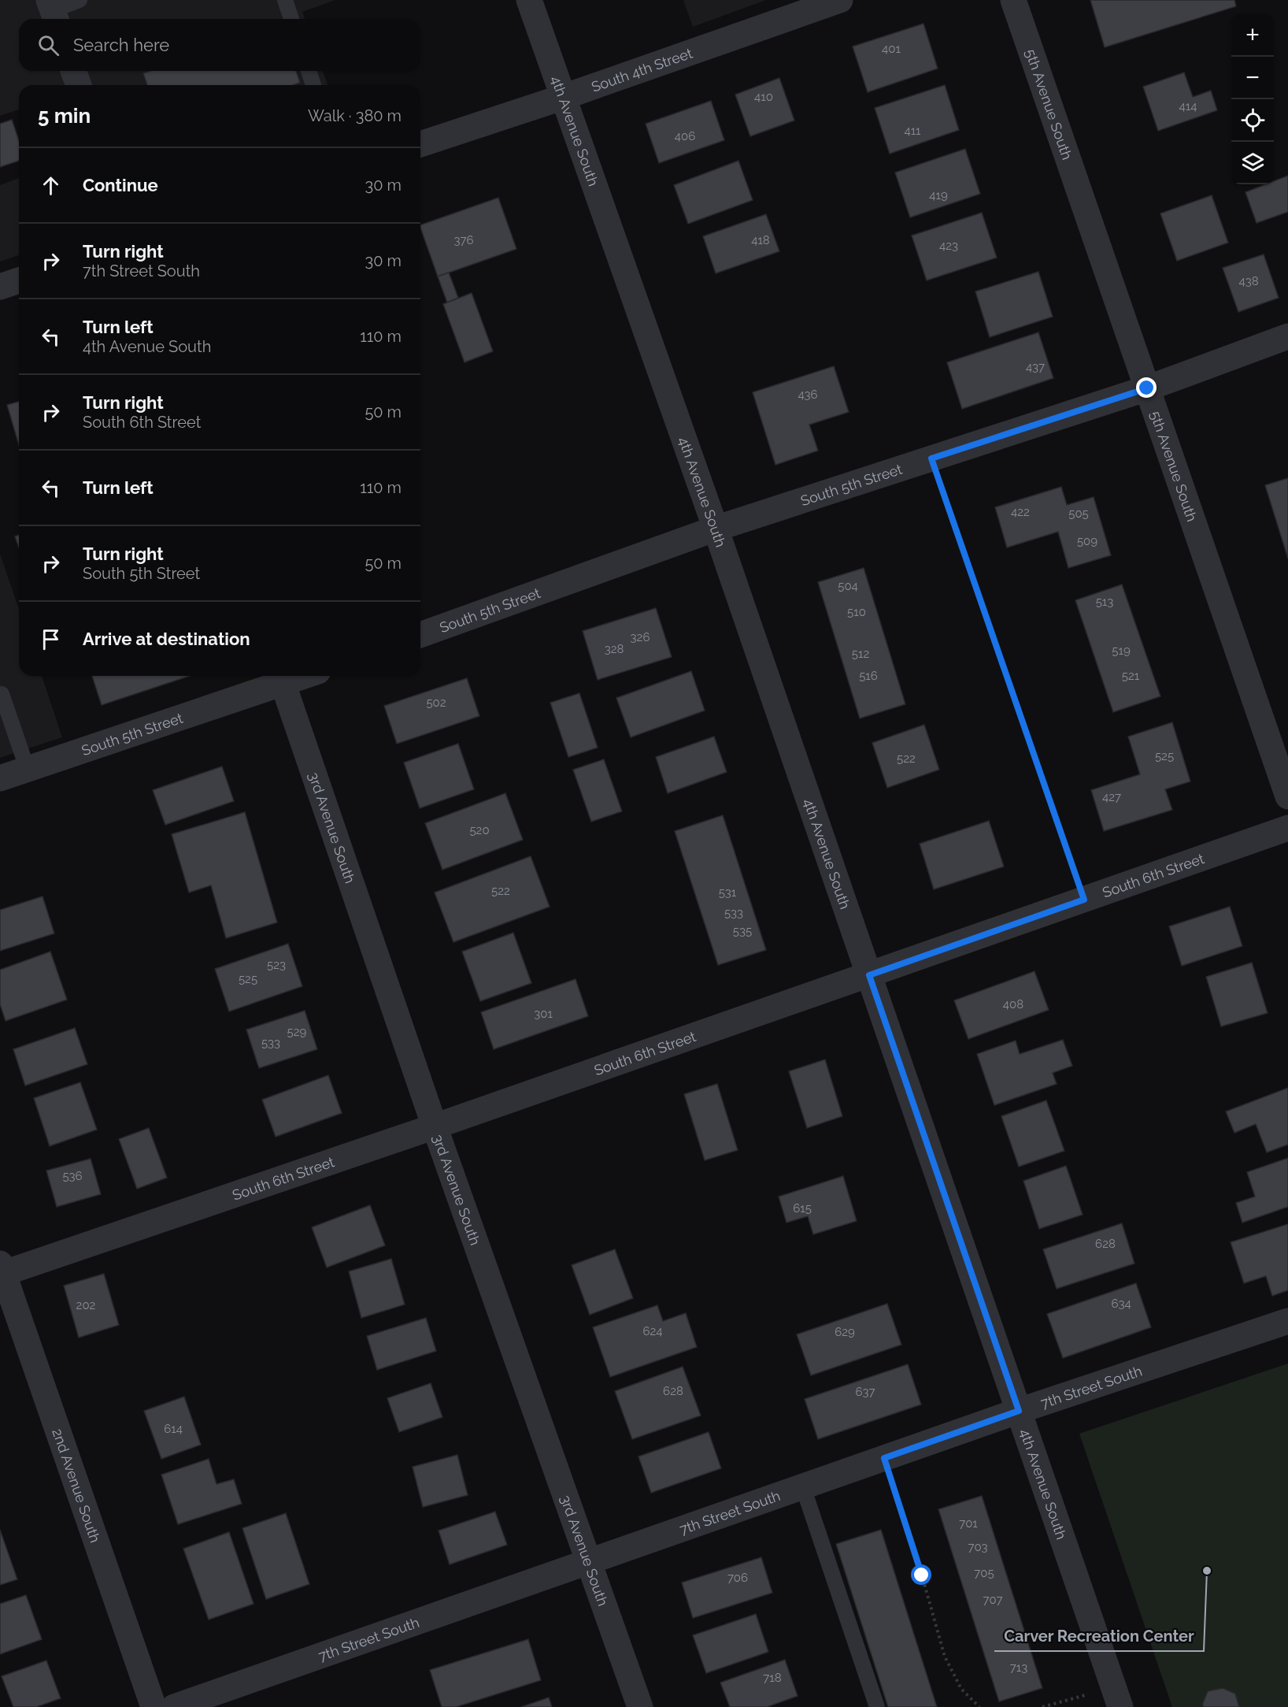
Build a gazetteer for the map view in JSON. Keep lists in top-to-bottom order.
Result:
{
  "streets": {
    "street": [
      "South 4th Street",
      "5th Avenue South",
      "4th Avenue South",
      "South 5th Street",
      "3rd Avenue South",
      "South 6th Street",
      "7th Street South",
      "2nd Avenue South"
    ]
  },
  "crossings": [
    ["South 4th Street", "4th Avenue South"],
    ["5th Avenue South", "South 5th Street"],
    ["4th Avenue South", "South 5th Street"],
    ["4th Avenue South", "South 6th Street"],
    ["4th Avenue South", "7th Street South"],
    ["South 5th Street", "3rd Avenue South"],
    ["3rd Avenue South", "South 6th Street"],
    ["3rd Avenue South", "7th Street South"],
    ["South 6th Street", "2nd Avenue South"]
  ],
  "places": ["Carver Recreation Center"],
  "house_numbers": [
    "401",
    "410",
    "414",
    "411",
    "406",
    "419",
    "376",
    "418",
    "423",
    "438",
    "437",
    "436",
    "422",
    "505",
    "509",
    "504",
    "513",
    "510",
    "326",
    "328",
    "519",
    "512",
    "516",
    "521",
    "502",
    "525",
    "522",
    "427",
    "520",
    "522",
    "531",
    "533",
    "535",
    "523",
    "525",
    "408",
    "301",
    "529",
    "533",
    "536",
    "615",
    "628",
    "634",
    "202",
    "624",
    "629",
    "628",
    "637",
    "614",
    "701",
    "703",
    "705",
    "706",
    "707",
    "713",
    "718"
  ],
  "page": {
    "map_buttons": ["+", "−"],
    "search": "Search here",
    "heading": ["5 min", "Walk · 380 m"],
    "list": [
      ["Continue", "30 m"],
      ["Turn right", "7th Street South", "30 m"],
      ["Turn left", "4th Avenue South", "110 m"],
      ["Turn right", "South 6th Street", "50 m"],
      ["Turn left", "110 m"],
      ["Turn right", "South 5th Street", "50 m"],
      "Arrive at destination"
    ]
  }
}
